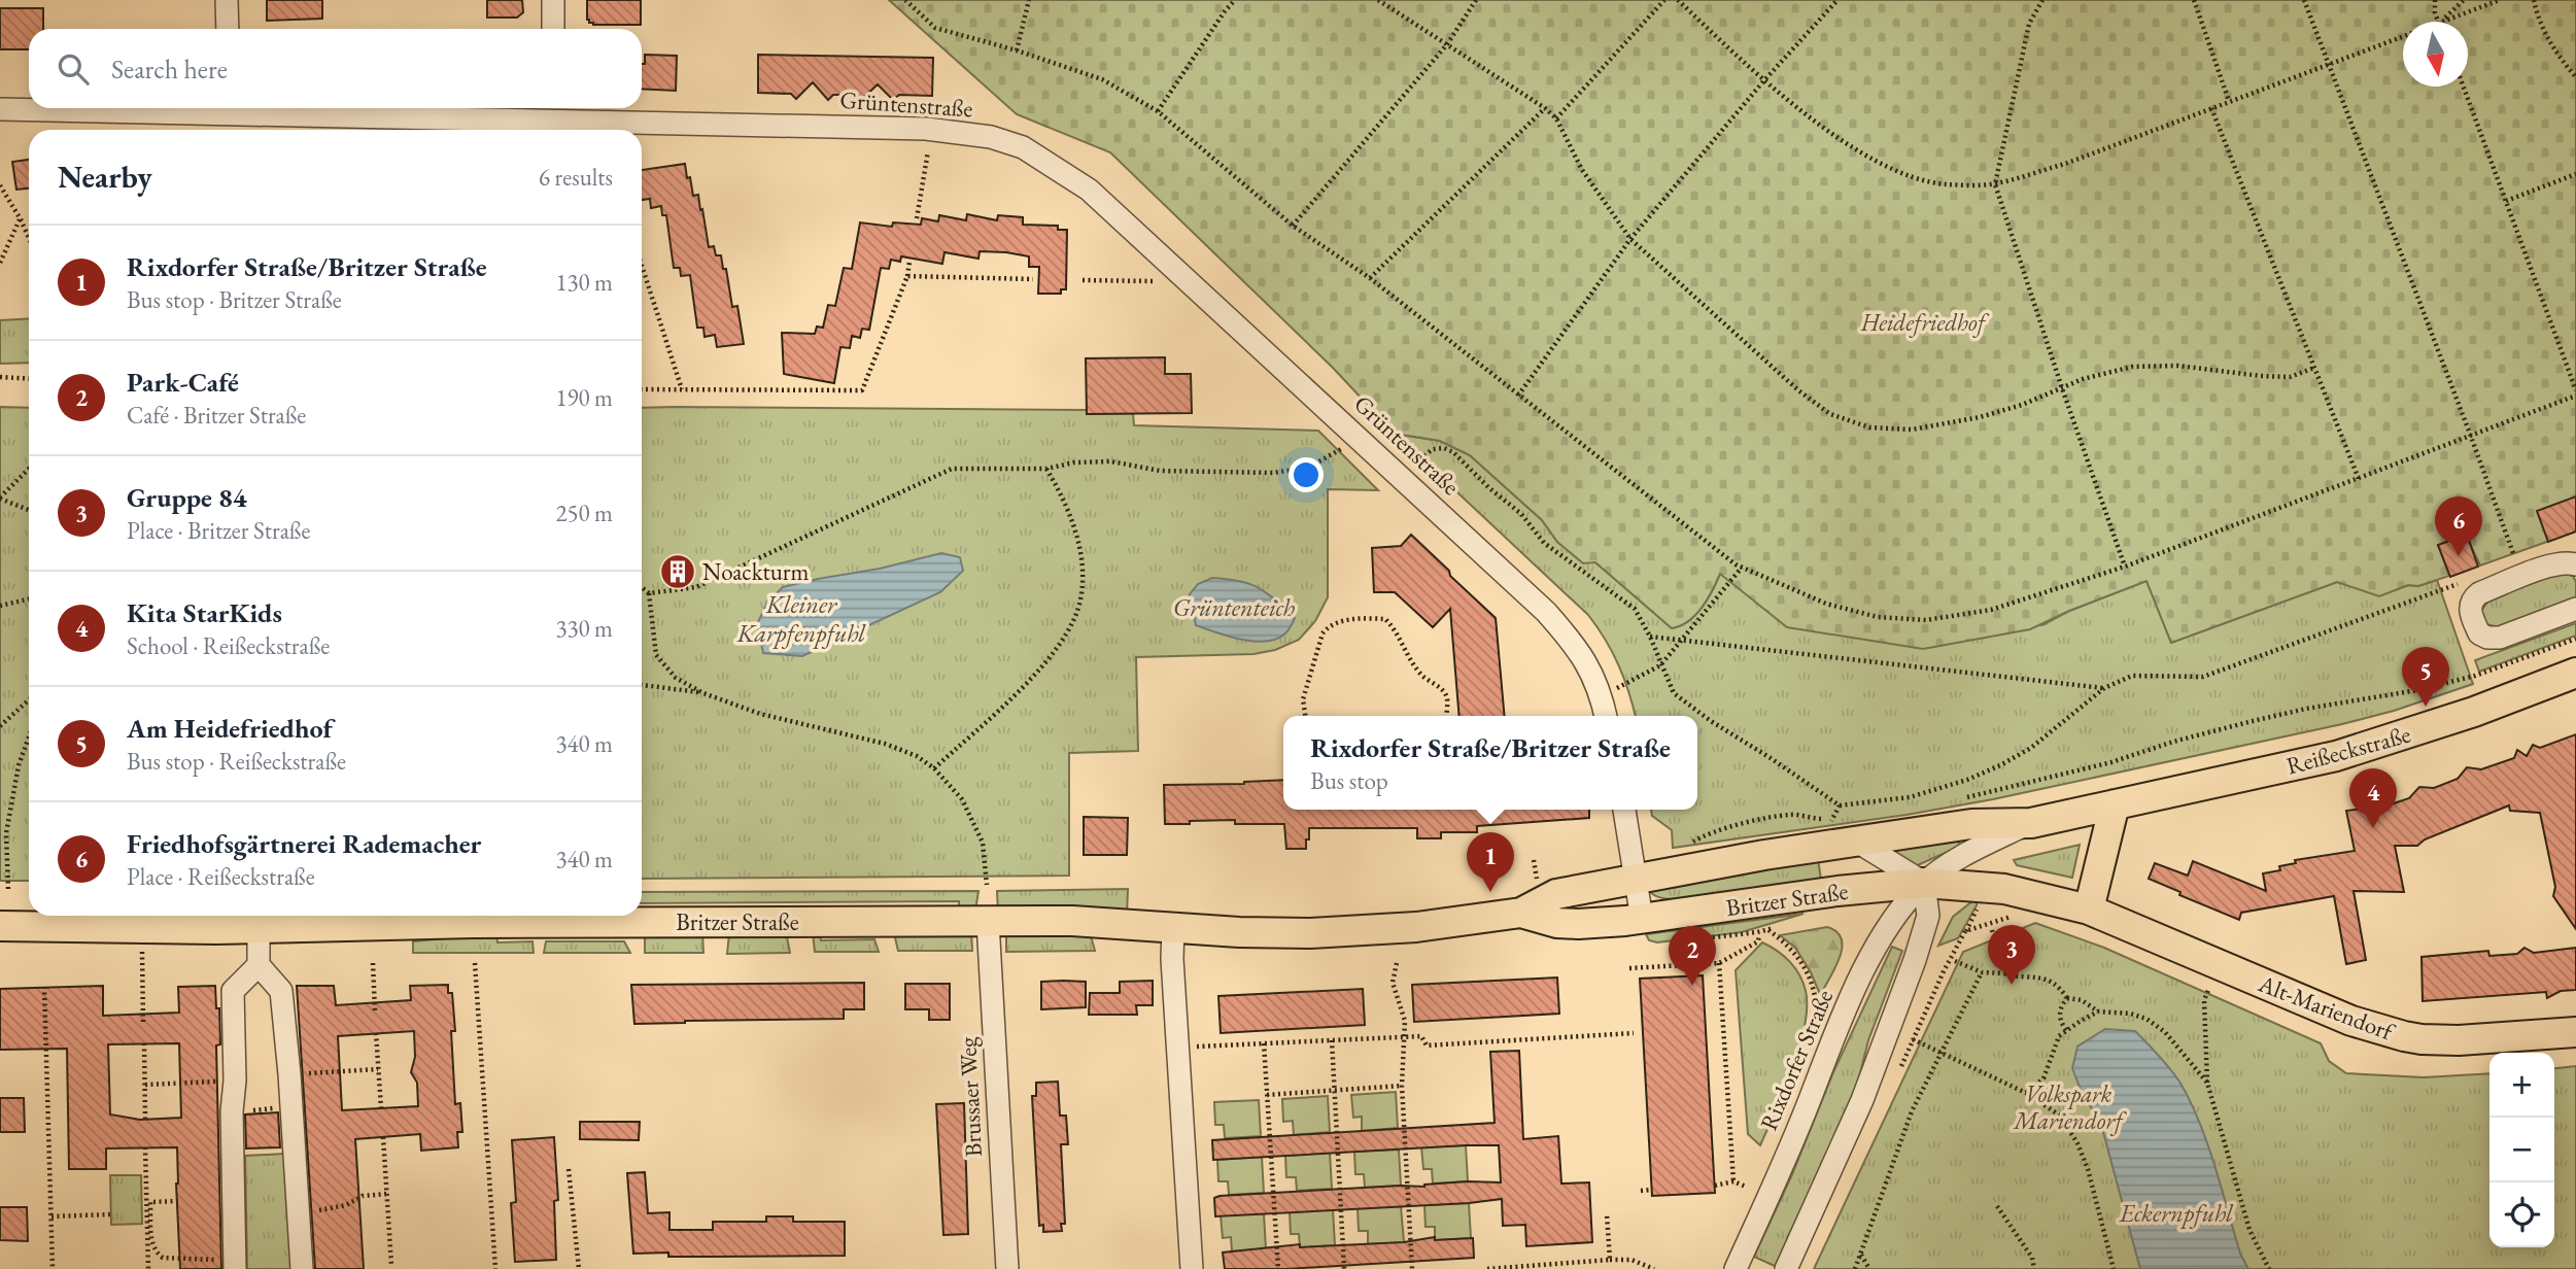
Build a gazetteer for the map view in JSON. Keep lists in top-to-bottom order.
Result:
{
  "streets": {
    "main road": ["Reißeckstraße", "Britzer Straße", "Alt-Mariendorf"],
    "street": ["Grüntenstraße", "Rixdorfer Straße", "Brussaer Weg"]
  },
  "crossings": [
    ["Reißeckstraße", "Britzer Straße"],
    ["Britzer Straße", "Alt-Mariendorf"],
    ["Britzer Straße", "Rixdorfer Straße"],
    ["Britzer Straße", "Brussaer Weg"]
  ],
  "water": ["Kleiner Karpfenpfuhl", "Grüntenteich", "Eckernpfuhl"],
  "parks": ["Heidefriedhof", "Volkspark Mariendorf"],
  "places": {
    "building": ["Noackturm"]
  },
  "north": "bottom",
  "page": {
    "search": "Search here",
    "heading": ["Nearby", "6 results"],
    "list": [
      {
        "mark": "1",
        "name": "Rixdorfer Straße/Britzer Straße",
        "note": "Bus stop · Britzer Straße",
        "value": "130 m"
      },
      {
        "mark": "2",
        "name": "Park-Café",
        "note": "Café · Britzer Straße",
        "value": "190 m"
      },
      {
        "mark": "3",
        "name": "Gruppe 84",
        "note": "Place · Britzer Straße",
        "value": "250 m"
      },
      {
        "mark": "4",
        "name": "Kita StarKids",
        "note": "School · Reißeckstraße",
        "value": "330 m"
      },
      {
        "mark": "5",
        "name": "Am Heidefriedhof",
        "note": "Bus stop · Reißeckstraße",
        "value": "340 m"
      },
      {
        "mark": "6",
        "name": "Friedhofsgärtnerei Rademacher",
        "note": "Place · Reißeckstraße",
        "value": "340 m"
      }
    ],
    "pins": [
      "6",
      "5",
      "4",
      "1",
      "3",
      "2"
    ],
    "popup": ["Rixdorfer Straße/Britzer Straße", "Bus stop"],
    "map_buttons": ["+", "−"]
  }
}
